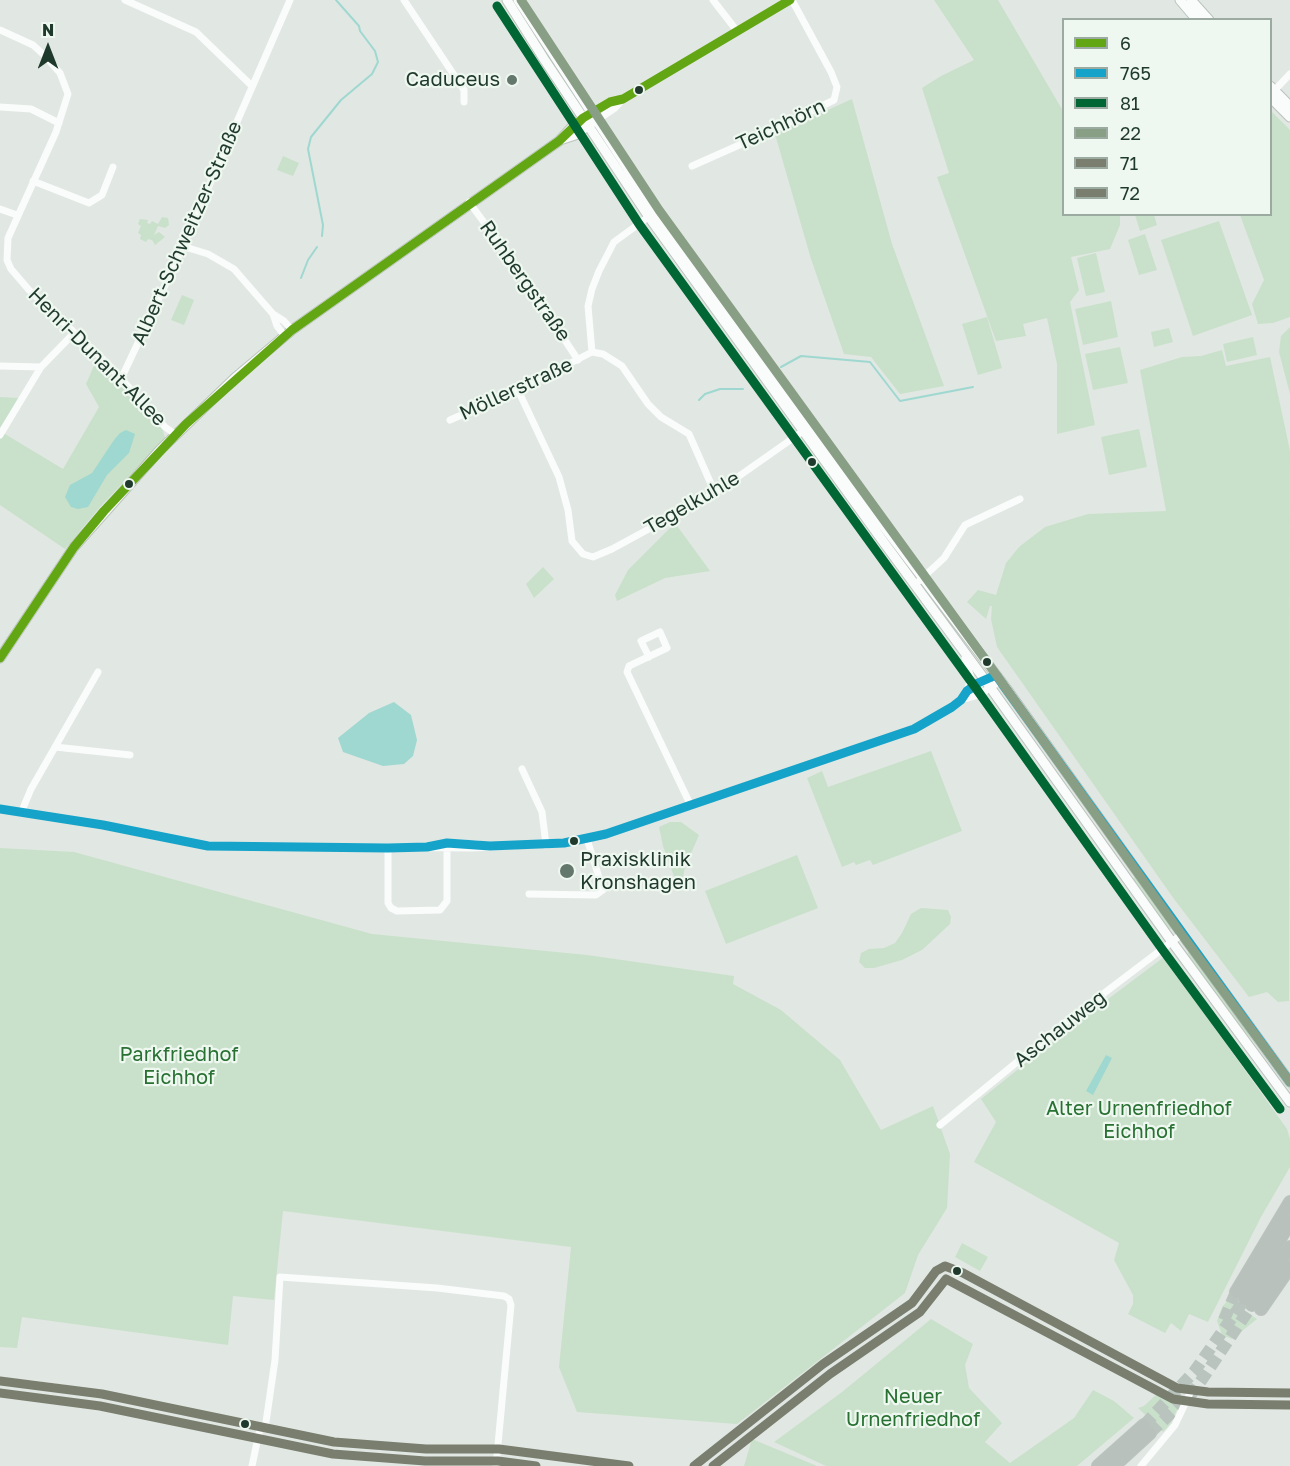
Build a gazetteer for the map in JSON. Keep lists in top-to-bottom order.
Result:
{
  "streets": {
    "street": [
      "Teichhörn",
      "Albert-Schweitzer-Straße",
      "Ruhbergstraße",
      "Henri-Dunant-Allee",
      "Möllerstraße",
      "Tegelkuhle",
      "Aschauweg"
    ]
  },
  "crossings": [
    ["Albert-Schweitzer-Straße", "Henri-Dunant-Allee"],
    ["Ruhbergstraße", "Möllerstraße"],
    ["Möllerstraße", "Tegelkuhle"]
  ],
  "parks": ["Parkfriedhof Eichhof", "Alter Urnenfriedhof Eichhof", "Neuer Urnenfriedhof"],
  "places": ["Caduceus", "Praxisklinik Kronshagen"],
  "lines": [
    "transit line 6",
    "transit line 22",
    "transit line 81",
    "transit line 765",
    "transit line 71",
    "transit line 72"
  ],
  "legend": [
    "6",
    "765",
    "81",
    "22",
    "71",
    "72"
  ],
  "north": "top"
}
